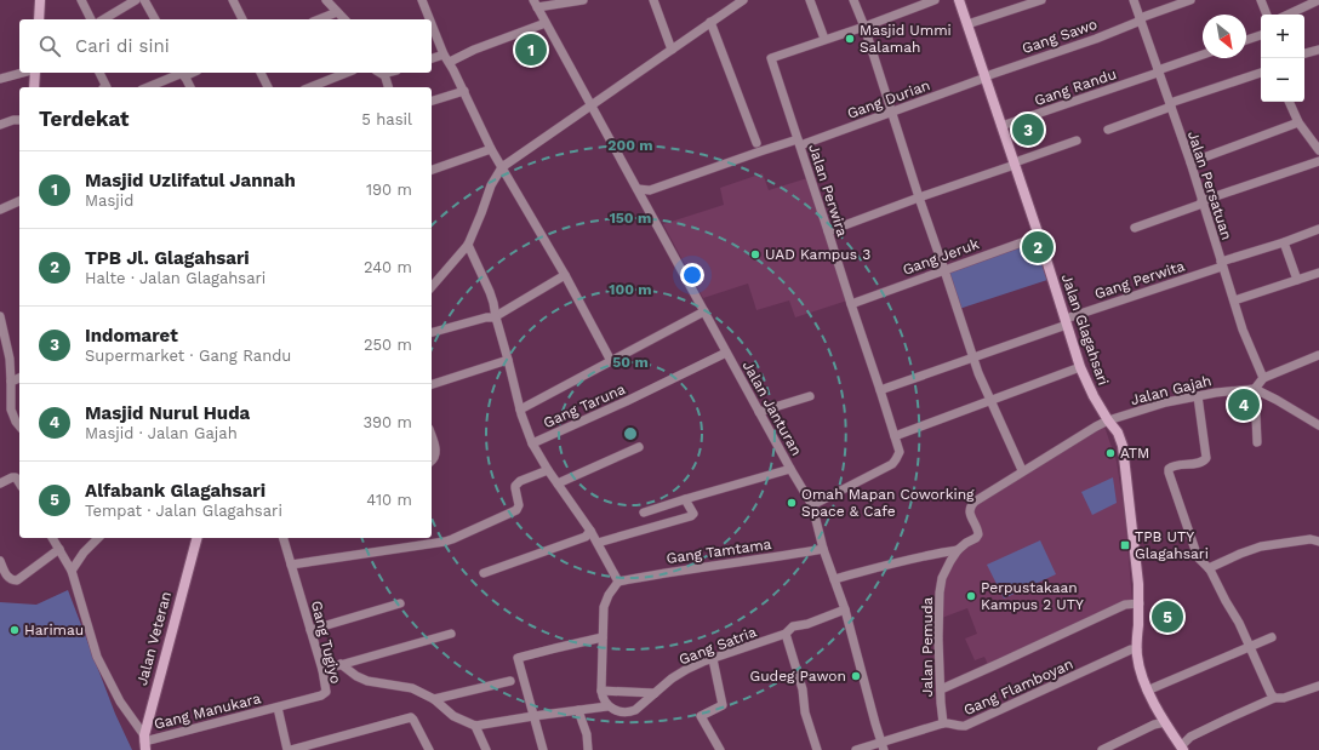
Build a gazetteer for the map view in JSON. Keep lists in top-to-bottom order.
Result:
{
  "streets": {
    "street": [
      "Gang Sawo",
      "Gang Randu",
      "Gang Durian",
      "Jalan Persatuan",
      "Jalan Perwira",
      "Gang Jeruk",
      "Gang Perwita",
      "Jalan Glagahsari",
      "Jalan Gajah",
      "Gang Taruna",
      "Jalan Janturan",
      "Gang Tamtama",
      "Jalan Veteran",
      "Gang Tugiyo",
      "Gang Satria",
      "Jalan Pemuda",
      "Gang Flamboyan",
      "Gang Manukara"
    ]
  },
  "crossings": [
    ["Gang Sawo", "Gang Durian"],
    ["Gang Sawo", "Jalan Persatuan"],
    ["Gang Sawo", "Jalan Glagahsari"],
    ["Gang Randu", "Jalan Persatuan"],
    ["Gang Randu", "Jalan Glagahsari"],
    ["Gang Durian", "Jalan Perwira"],
    ["Gang Durian", "Jalan Glagahsari"],
    ["Gang Durian", "Jalan Janturan"],
    ["Jalan Persatuan", "Gang Perwita"],
    ["Jalan Perwira", "Gang Jeruk"],
    ["Jalan Perwira", "Gang Perwita"],
    ["Jalan Perwira", "Jalan Janturan"],
    ["Gang Jeruk", "Jalan Glagahsari"],
    ["Gang Perwita", "Jalan Glagahsari"],
    ["Jalan Glagahsari", "Jalan Gajah"],
    ["Jalan Glagahsari", "Gang Flamboyan"],
    ["Jalan Gajah", "Jalan Pemuda"],
    ["Gang Taruna", "Jalan Janturan"],
    ["Jalan Janturan", "Gang Tamtama"],
    ["Jalan Janturan", "Gang Satria"],
    ["Jalan Janturan", "Gang Flamboyan"],
    ["Jalan Veteran", "Gang Manukara"],
    ["Gang Tugiyo", "Gang Manukara"],
    ["Jalan Pemuda", "Gang Flamboyan"]
  ],
  "places": {
    "other": [
      "Masjid Ummi Salamah",
      "UAD Kampus 3",
      "ATM",
      "Omah Mapan Coworking Space & Cafe",
      "Perpustakaan Kampus 2 UTY",
      "Harimau",
      "Gudeg Pawon"
    ],
    "transit": ["TPB UTY Glagahsari"]
  },
  "north": "bottom right",
  "page": {
    "map_buttons": ["+", "−"],
    "search": "Cari di sini",
    "pins": [
      "1",
      "3",
      "2",
      "4",
      "5"
    ],
    "heading": ["Terdekat", "5 hasil"],
    "list": [
      {
        "mark": "1",
        "name": "Masjid Uzlifatul Jannah",
        "note": "Masjid",
        "value": "190 m"
      },
      {
        "mark": "2",
        "name": "TPB Jl. Glagahsari",
        "note": "Halte · Jalan Glagahsari",
        "value": "240 m"
      },
      {
        "mark": "3",
        "name": "Indomaret",
        "note": "Supermarket · Gang Randu",
        "value": "250 m"
      },
      {
        "mark": "4",
        "name": "Masjid Nurul Huda",
        "note": "Masjid · Jalan Gajah",
        "value": "390 m"
      },
      {
        "mark": "5",
        "name": "Alfabank Glagahsari",
        "note": "Tempat · Jalan Glagahsari",
        "value": "410 m"
      }
    ]
  },
  "rings": [
    "200 m",
    "150 m",
    "100 m",
    "50 m"
  ]
}
